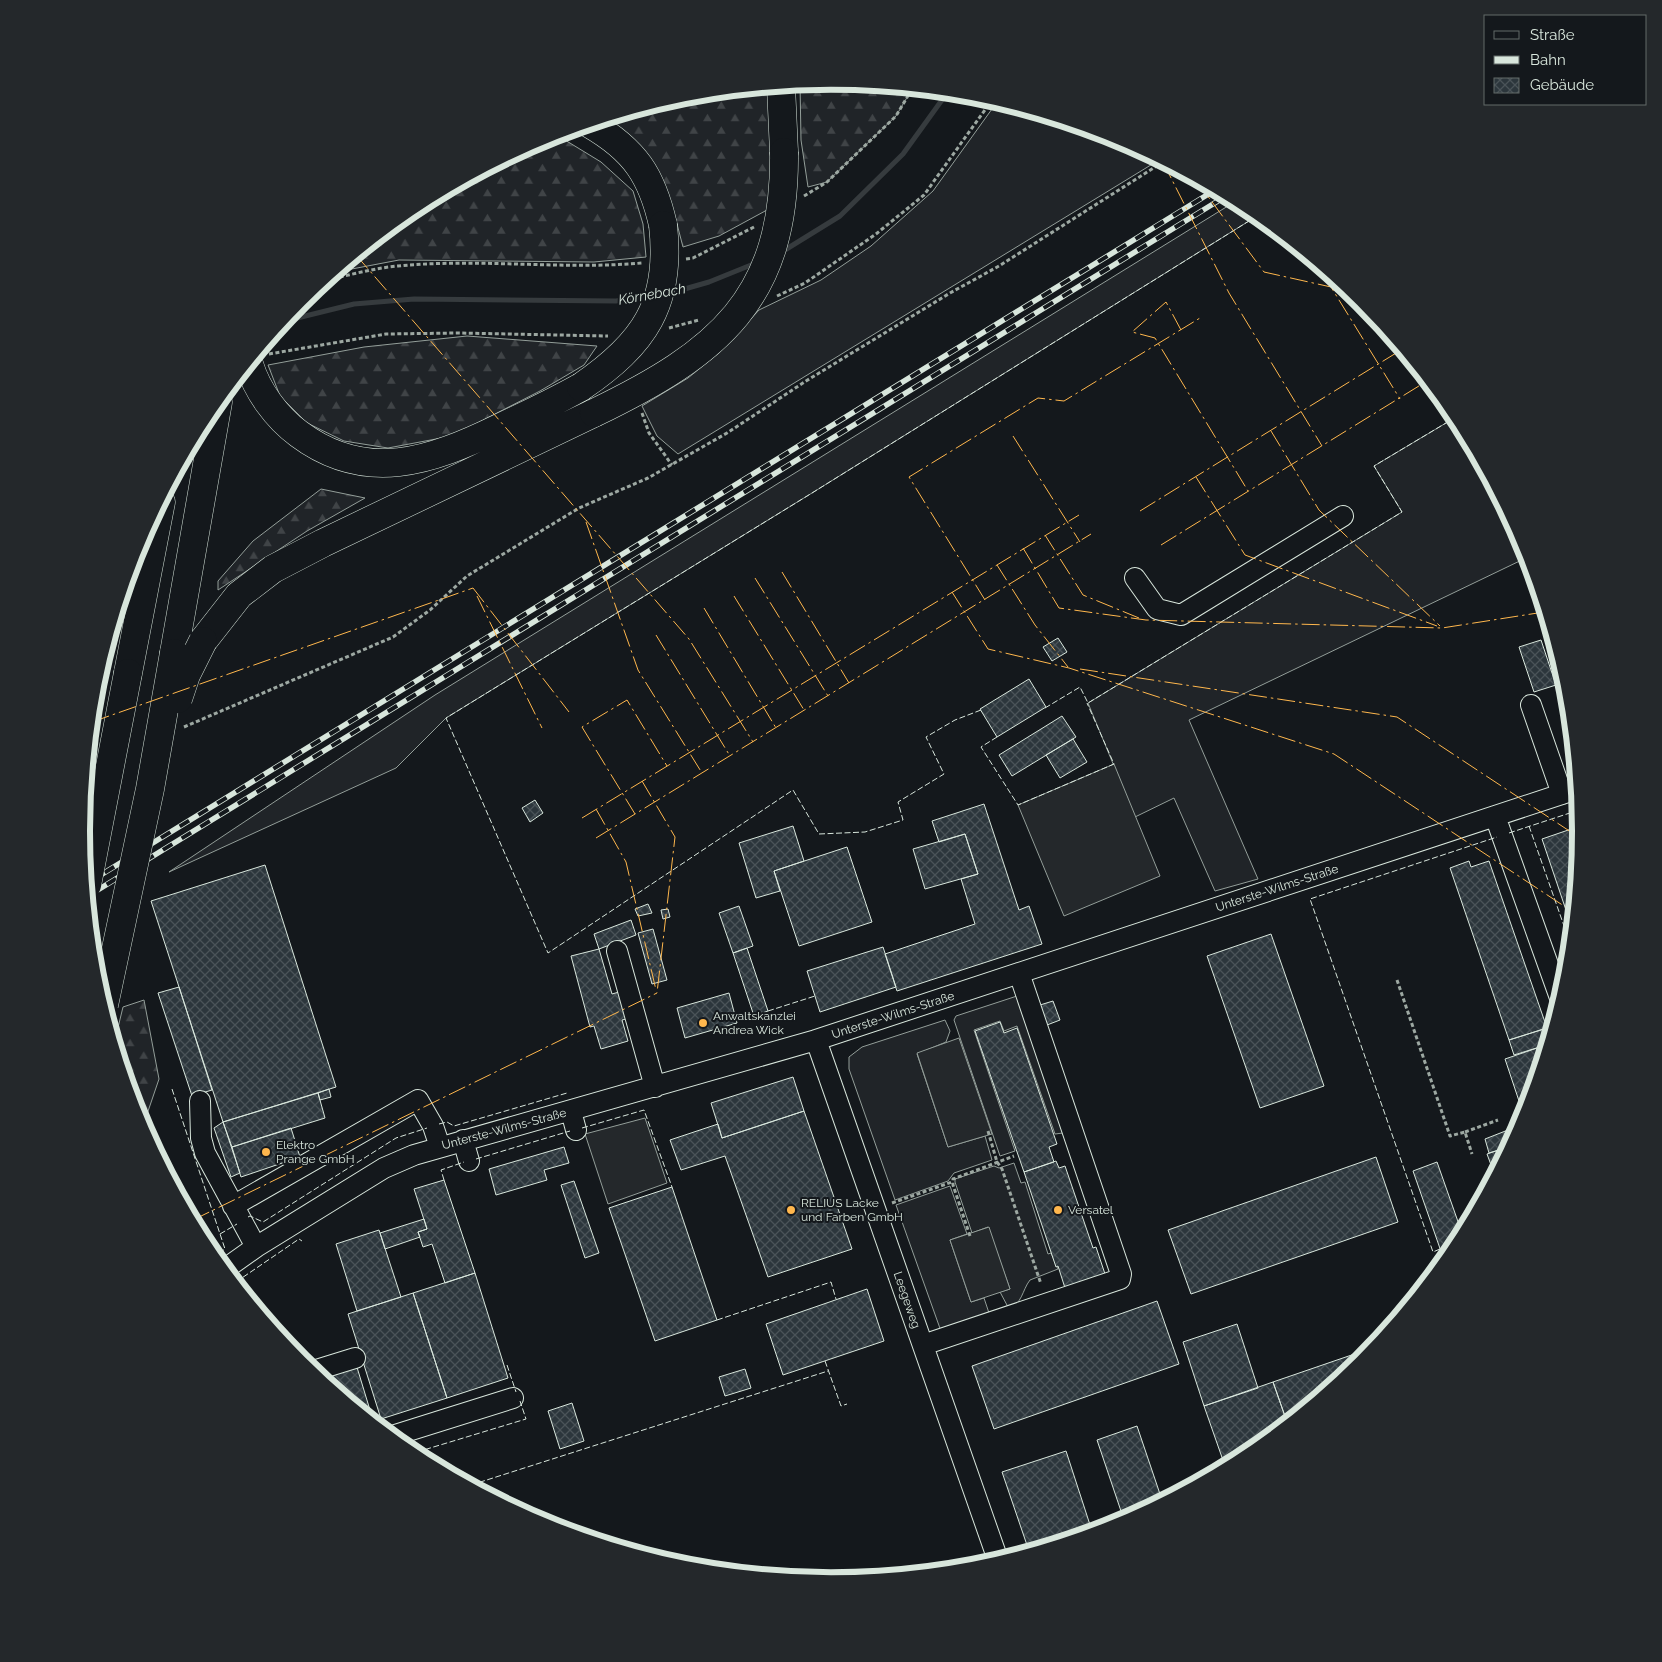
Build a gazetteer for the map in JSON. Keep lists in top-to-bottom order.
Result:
{
  "streets": {
    "street": ["Unterste-Wilms-Straße", "Leegeweg"]
  },
  "crossings": [
    ["Unterste-Wilms-Straße", "Leegeweg"]
  ],
  "water": ["Körnebach"],
  "places": [
    "Anwaltskanzlei Andrea Wick",
    "Elektro Prange GmbH",
    "RELIUS Lacke und Farben GmbH",
    "Versatel"
  ],
  "legend": ["Straße", "Bahn", "Gebäude"]
}
